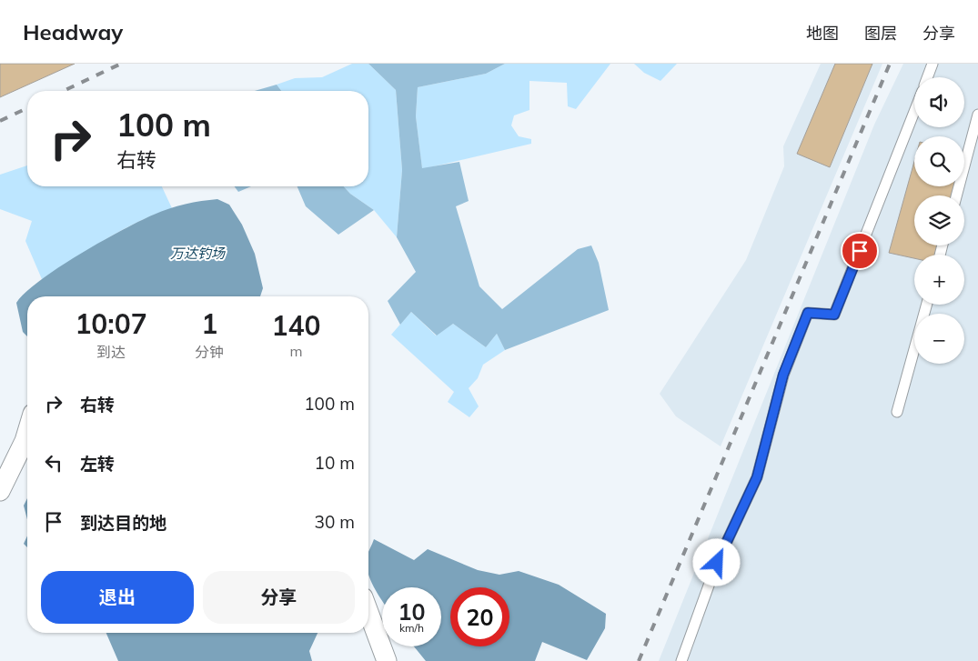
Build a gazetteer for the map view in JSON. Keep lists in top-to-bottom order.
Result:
{
  "water": ["万达钓场"],
  "page": {
    "header": "Headway",
    "nav": ["地图", "图层", "分享"],
    "map_buttons": ["+", "−"],
    "turn": ["100 m", "右转"],
    "eta": [
      "10:07",
      "到达",
      "1",
      "分钟",
      "140",
      "m"
    ],
    "list": [
      {
        "name": "右转",
        "value": "100 m"
      },
      {
        "name": "左转",
        "value": "10 m"
      },
      {
        "name": "到达目的地",
        "value": "30 m"
      }
    ],
    "buttons": ["退出", "分享"],
    "speed": "10 km/h",
    "limit": "20"
  }
}
